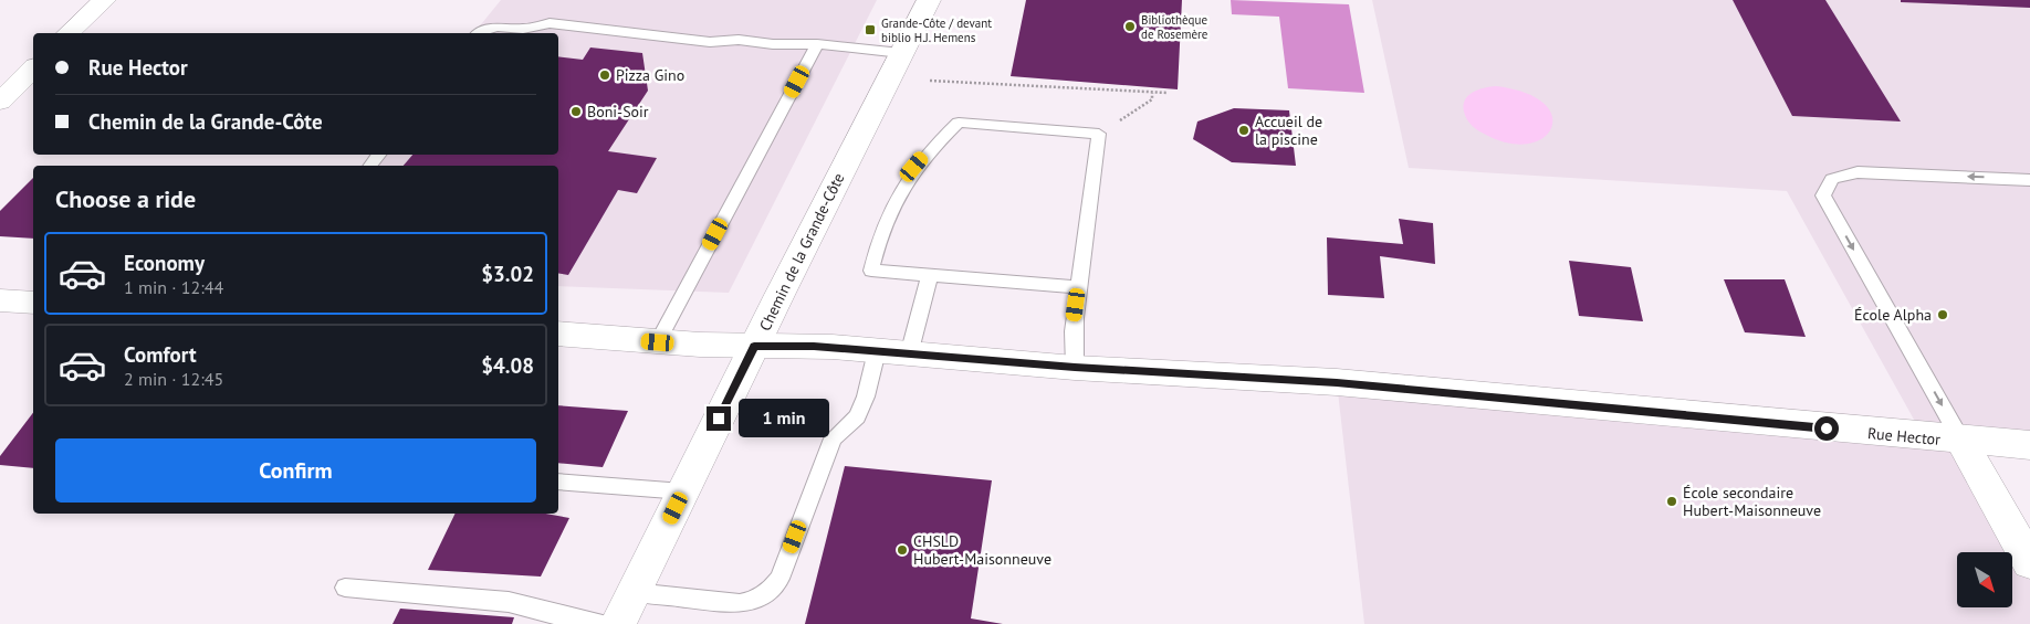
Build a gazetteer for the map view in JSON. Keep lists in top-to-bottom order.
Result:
{
  "streets": {
    "street": ["Chemin de la Grande-Côte", "Rue Hector"]
  },
  "crossings": [
    ["Chemin de la Grande-Côte", "Rue Hector"]
  ],
  "places": {
    "other": [
      "Bibliothèque de Rosemère",
      "Pizza Gino",
      "Boni-Soir",
      "Accueil de la piscine",
      "École Alpha",
      "École secondaire Hubert-Maisonneuve",
      "CHSLD Hubert-Maisonneuve"
    ],
    "transit": ["Grande-Côte / devant biblio H.J. Hemens"]
  },
  "north": "bottom right",
  "page": {
    "banner": ["Rue Hector", "Chemin de la Grande-Côte"],
    "heading": "Choose a ride",
    "list": [
      {
        "name": "Economy",
        "note": "1 min · 12:44",
        "value": "$3.02"
      },
      {
        "name": "Comfort",
        "note": "2 min · 12:45",
        "value": "$4.08"
      }
    ],
    "bubble": "1 min",
    "buttons": "Confirm"
  }
}
